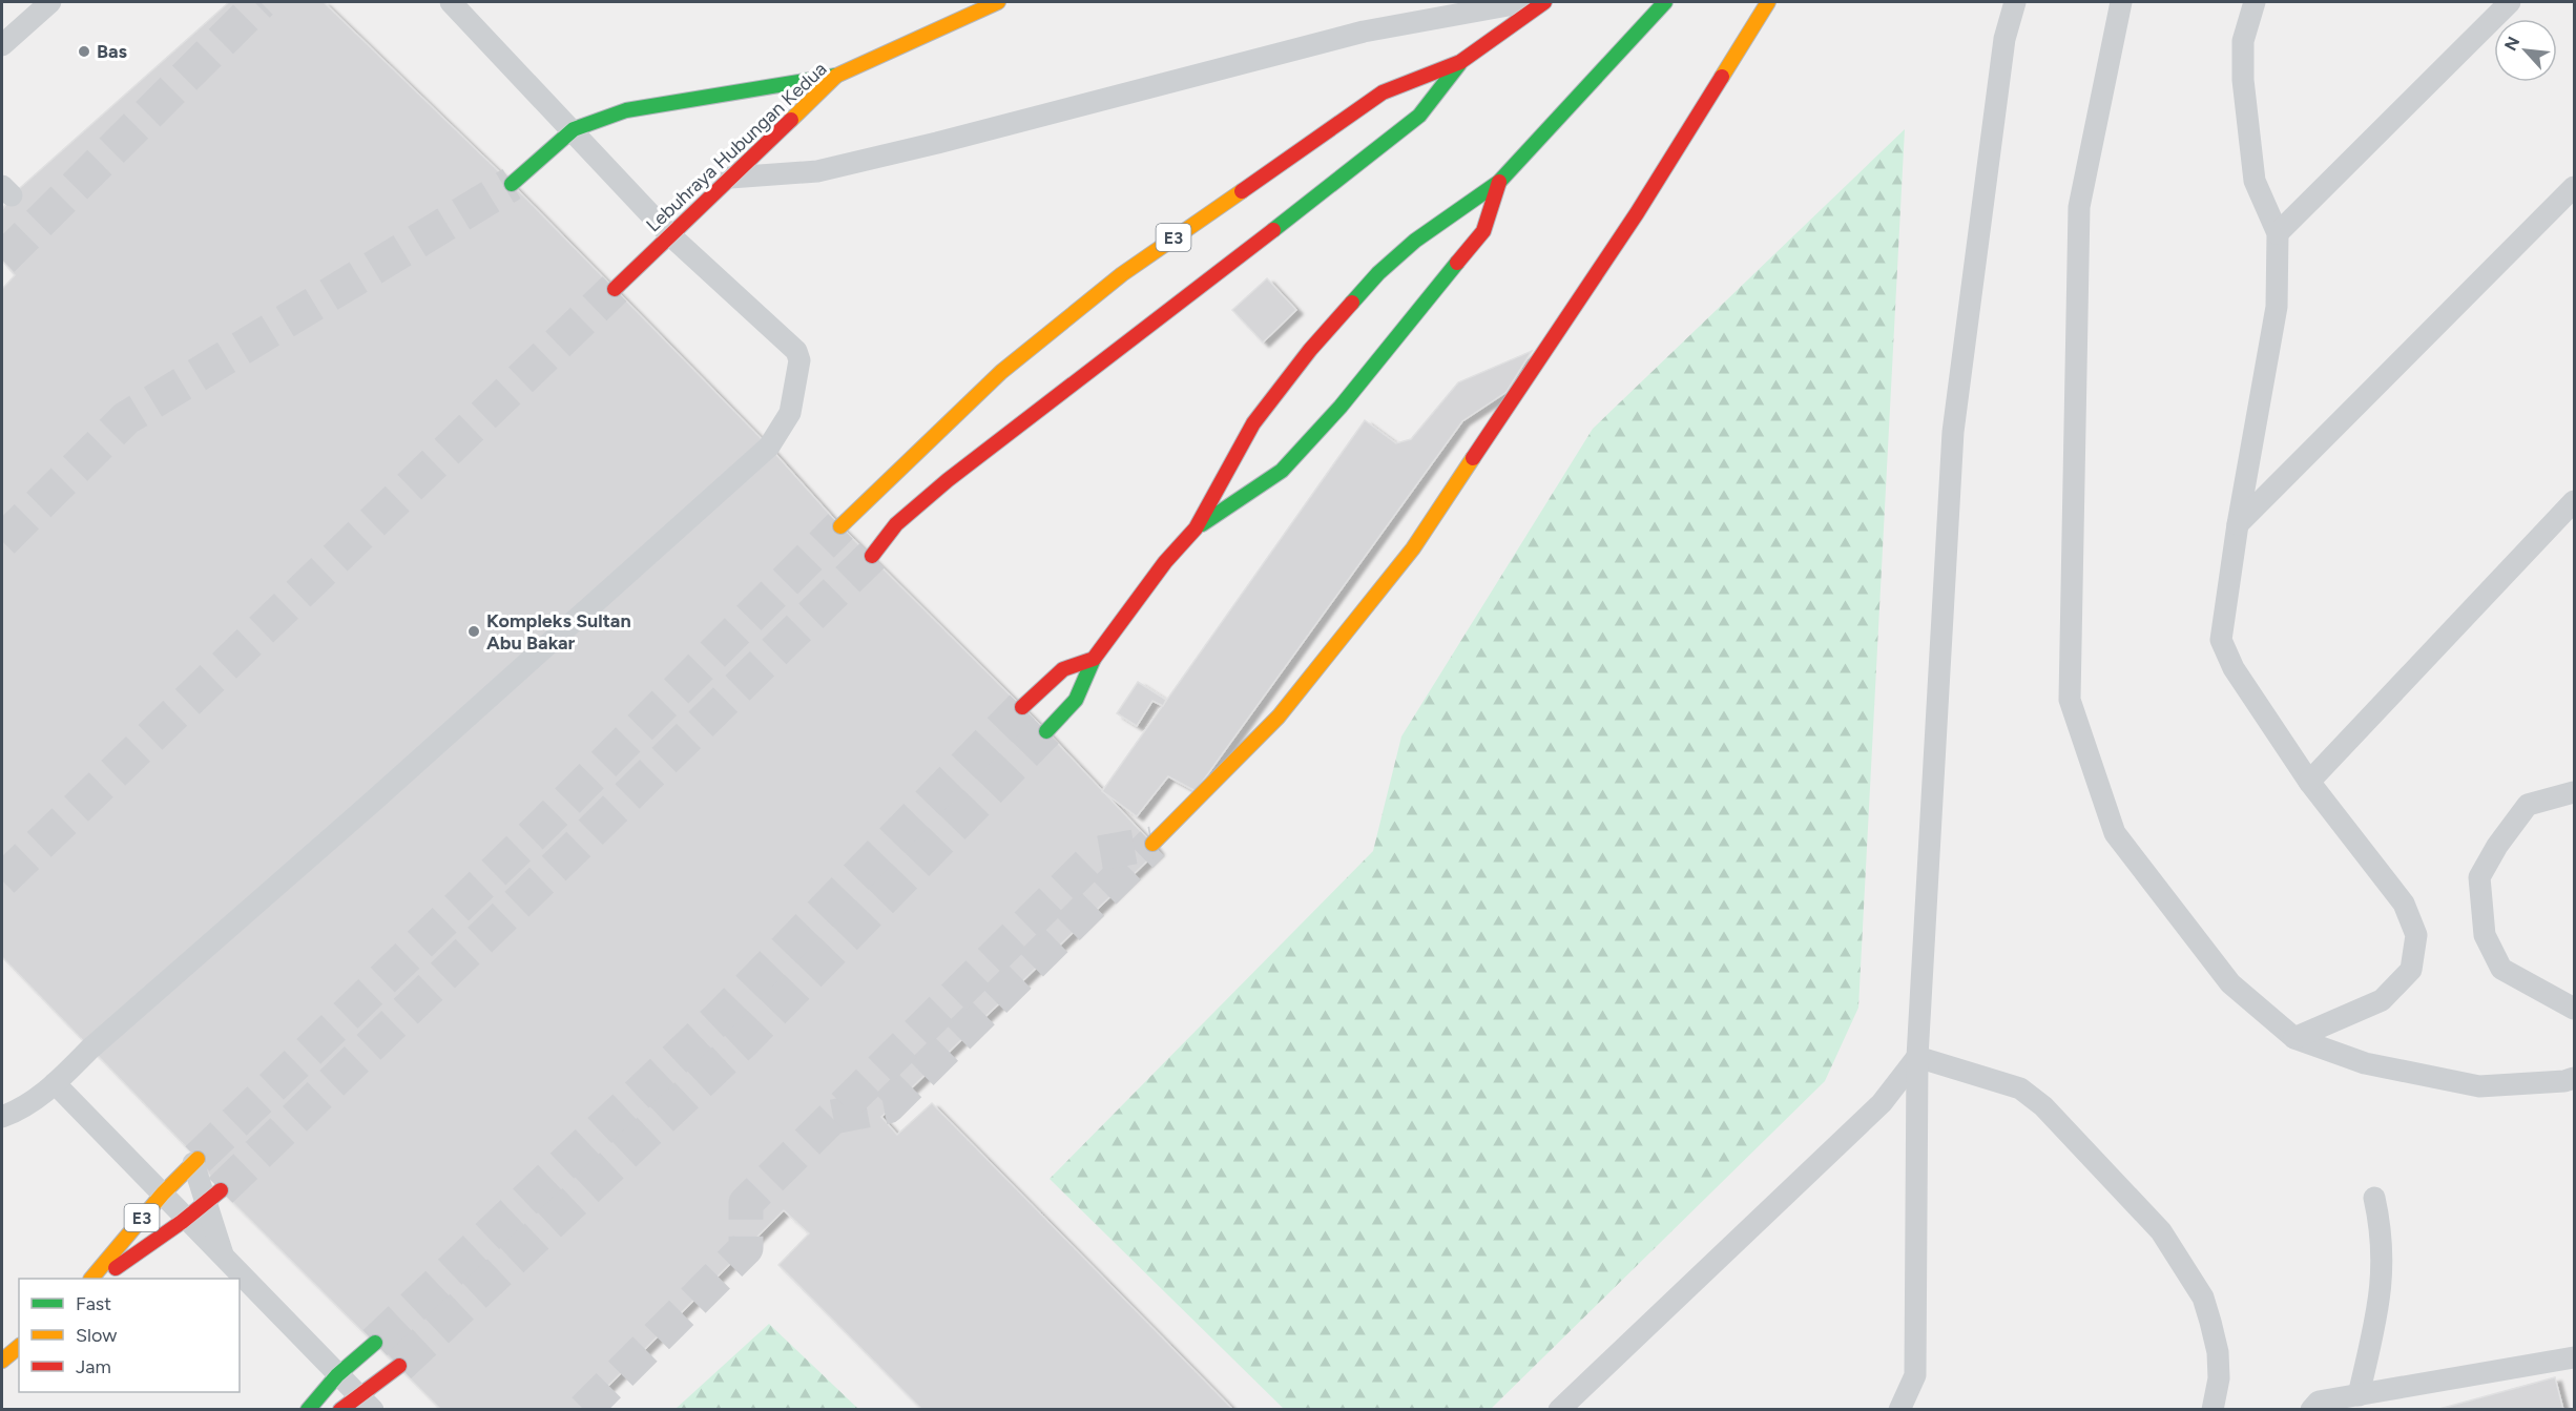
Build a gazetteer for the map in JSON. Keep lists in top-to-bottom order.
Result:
{
  "streets": {
    "highway": ["Lebuhraya Hubungan Kedua", "E3"]
  },
  "places": ["Bas", "Kompleks Sultan Abu Bakar"],
  "legend": ["Fast", "Slow", "Jam"],
  "north": "top left"
}
